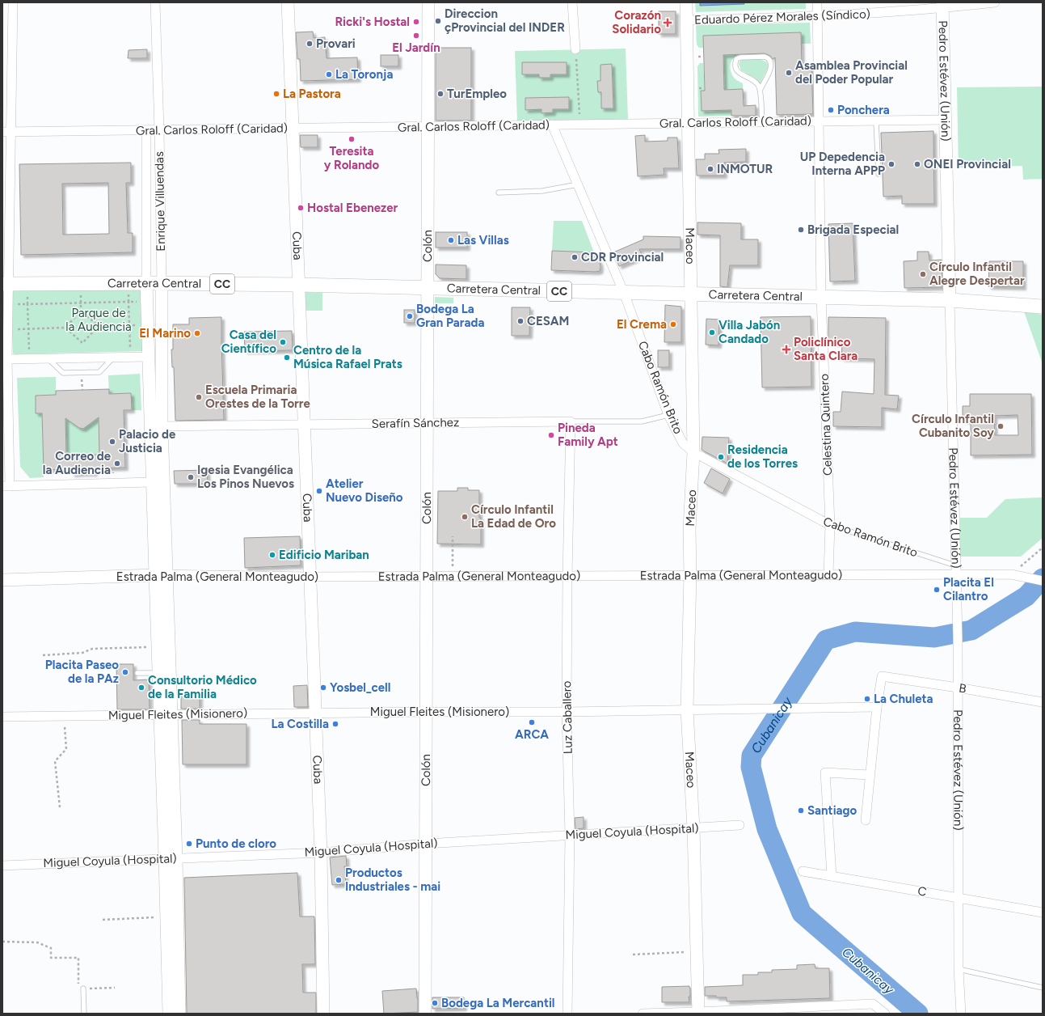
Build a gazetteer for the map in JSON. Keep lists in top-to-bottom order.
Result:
{
  "streets": {
    "main road": [
      "Pedro Estévez (Unión)",
      "Cuba",
      "Colón",
      "Maceo",
      "Carretera Central",
      "CC",
      "Estrada Palma (General Monteagudo)"
    ],
    "street": [
      "Eduardo Pérez Morales (Síndico)",
      "Gral. Carlos Roloff (Caridad)",
      "Enrique Villuendas",
      "Cabo Ramón Brito",
      "Serafín Sánchez",
      "Celestina Quintero",
      "B",
      "Miguel Fleites (Misionero)",
      "Luz Caballero",
      "Miguel Coyula (Hospital)",
      "C"
    ]
  },
  "crossings": [
    ["Eduardo Pérez Morales (Síndico)", "Pedro Estévez (Unión)"],
    ["Eduardo Pérez Morales (Síndico)", "Maceo"],
    ["Eduardo Pérez Morales (Síndico)", "Celestina Quintero"],
    ["Pedro Estévez (Unión)", "Gral. Carlos Roloff (Caridad)"],
    ["Pedro Estévez (Unión)", "Carretera Central"],
    ["Pedro Estévez (Unión)", "Cabo Ramón Brito"],
    ["Pedro Estévez (Unión)", "Estrada Palma (General Monteagudo)"],
    ["Pedro Estévez (Unión)", "B"],
    ["Pedro Estévez (Unión)", "C"],
    ["Gral. Carlos Roloff (Caridad)", "Enrique Villuendas"],
    ["Gral. Carlos Roloff (Caridad)", "Cuba"],
    ["Gral. Carlos Roloff (Caridad)", "Colón"],
    ["Gral. Carlos Roloff (Caridad)", "Maceo"],
    ["Gral. Carlos Roloff (Caridad)", "Cabo Ramón Brito"],
    ["Gral. Carlos Roloff (Caridad)", "Celestina Quintero"],
    ["Enrique Villuendas", "Carretera Central"],
    ["Cuba", "Carretera Central"],
    ["Cuba", "Serafín Sánchez"],
    ["Cuba", "Estrada Palma (General Monteagudo)"],
    ["Cuba", "Miguel Fleites (Misionero)"],
    ["Cuba", "Miguel Coyula (Hospital)"],
    ["Colón", "Carretera Central"],
    ["Colón", "Serafín Sánchez"],
    ["Colón", "Estrada Palma (General Monteagudo)"],
    ["Colón", "Miguel Fleites (Misionero)"],
    ["Colón", "Miguel Coyula (Hospital)"],
    ["Maceo", "Carretera Central"],
    ["Maceo", "Cabo Ramón Brito"],
    ["Maceo", "Estrada Palma (General Monteagudo)"],
    ["Maceo", "Miguel Fleites (Misionero)"],
    ["Maceo", "Miguel Coyula (Hospital)"],
    ["Carretera Central", "Cabo Ramón Brito"],
    ["Carretera Central", "Celestina Quintero"],
    ["Cabo Ramón Brito", "Serafín Sánchez"],
    ["Cabo Ramón Brito", "Celestina Quintero"],
    ["Cabo Ramón Brito", "Estrada Palma (General Monteagudo)"],
    ["Serafín Sánchez", "Luz Caballero"],
    ["Celestina Quintero", "Estrada Palma (General Monteagudo)"],
    ["Estrada Palma (General Monteagudo)", "Luz Caballero"],
    ["B", "Miguel Fleites (Misionero)"],
    ["Miguel Fleites (Misionero)", "Luz Caballero"],
    ["Luz Caballero", "Miguel Coyula (Hospital)"]
  ],
  "water": ["Cubanicay"],
  "parks": ["Parque de la Audiencia"],
  "places": {
    "other": [
      "Direccion çProvincial del INDER",
      "Ricki's Hostal",
      "El Jardín",
      "Provari",
      "Asamblea Provincial del Poder Popular",
      "La Toronja",
      "La Pastora",
      "TurEmpleo",
      "Ponchera",
      "Teresita y Rolando",
      "UP Depedencia Interna APPP",
      "ONEI Provincial",
      "INMOTUR",
      "Hostal Ebenezer",
      "Brigada Especial",
      "Las Villas",
      "CDR Provincial",
      "Círculo Infantil Alegre Despertar",
      "Bodega La Gran Parada",
      "CESAM",
      "El Crema",
      "Villa Jabón Candado",
      "El Marino",
      "Casa del Científico",
      "Centro de la Música Rafael Prats",
      "Escuela Primaria Orestes de la Torre",
      "Círculo Infantil Cubanito Soy",
      "Pineda Family Apt",
      "Palacio de Justicia",
      "Residencia de los Torres",
      "Correo de la Audiencia",
      "Igesia Evangélica Los Pinos Nuevos",
      "Atelier Nuevo Diseño",
      "Círculo Infantil La Edad de Oro",
      "Edificio Mariban",
      "Placita El Cilantro",
      "Placita Paseo de la PAz",
      "Consultorio Médico de la Familia",
      "Yosbel_cell",
      "La Chuleta",
      "ARCA",
      "La Costilla",
      "Santiago",
      "Punto de cloro",
      "Productos Industriales - mai",
      "Bodega La Mercantil"
    ],
    "health": ["Corazón Solidario", "Policlínico Santa Clara"]
  }
}
